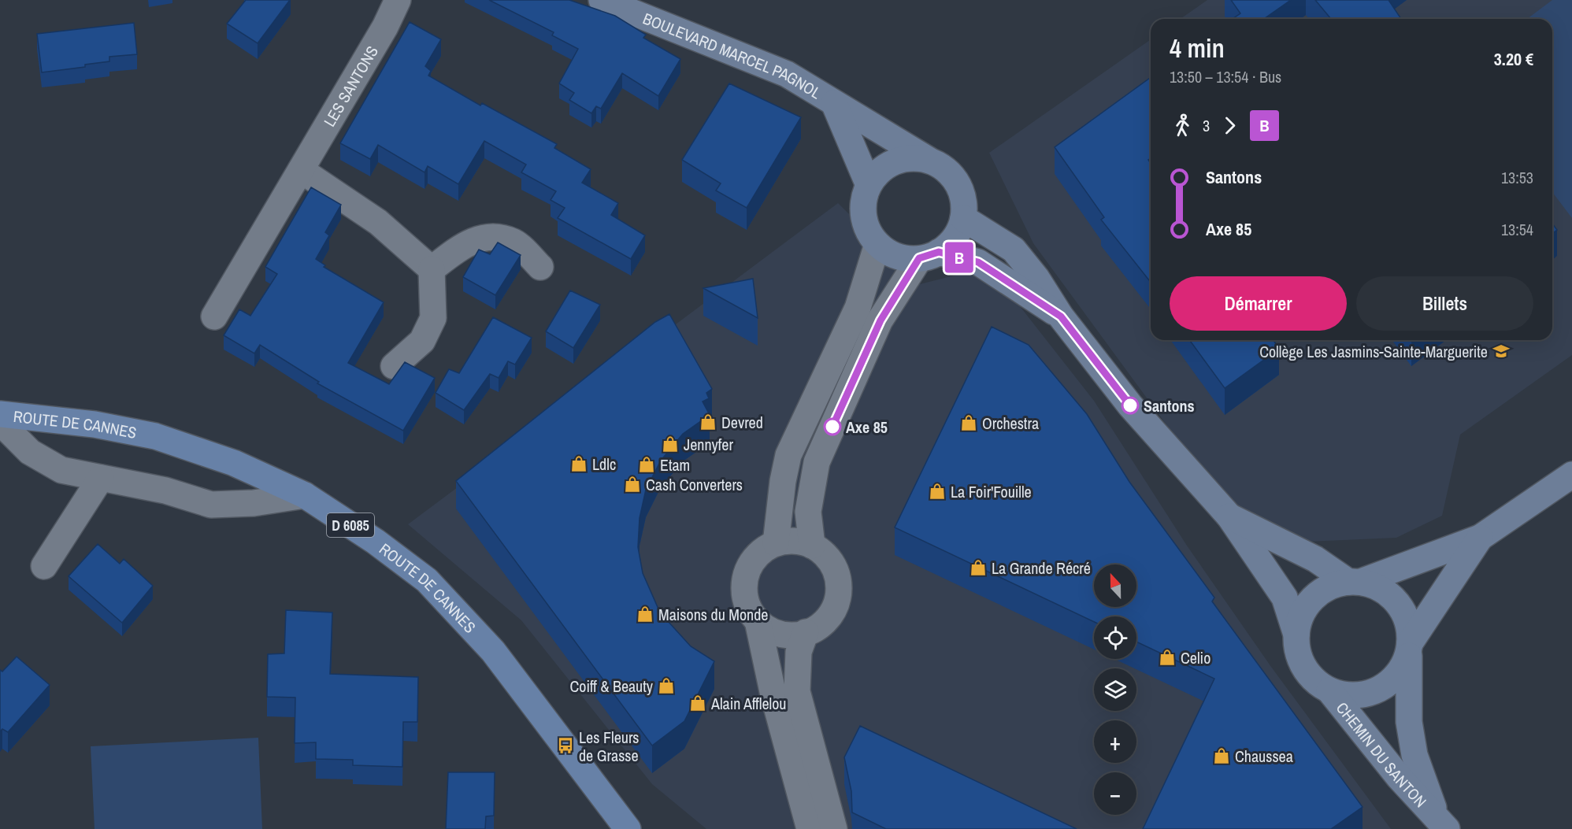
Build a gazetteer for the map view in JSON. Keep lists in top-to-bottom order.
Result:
{
  "streets": {
    "main road": ["ROUTE DE CANNES", "D 6085"],
    "street": ["BOULEVARD MARCEL PAGNOL", "LES SANTONS", "CHEMIN DU SANTON"]
  },
  "places": {
    "school or university": ["Collège Les Jasmins-Sainte-Marguerite"],
    "other": ["Santons", "Axe 85"],
    "shop": [
      "Devred",
      "Orchestra",
      "Jennyfer",
      "Ldlc",
      "Etam",
      "Cash Converters",
      "La Foir'Fouille",
      "La Grande Récré",
      "Maisons du Monde",
      "Celio",
      "Coiff & Beauty",
      "Alain Afflelou",
      "Chaussea"
    ],
    "bus stop": ["Les Fleurs de Grasse"]
  },
  "lines": ["bus line B"],
  "north": "top",
  "page": {
    "on_map": "B",
    "heading": ["4 min", "13:50 – 13:54 · Bus", "3.20 €"],
    "legs": ["3", "B"],
    "list": [
      {
        "name": "Santons",
        "value": "13:53"
      },
      {
        "name": "Axe 85",
        "value": "13:54"
      }
    ],
    "buttons": ["Démarrer", "Billets"],
    "map_buttons": ["+", "−"]
  }
}
